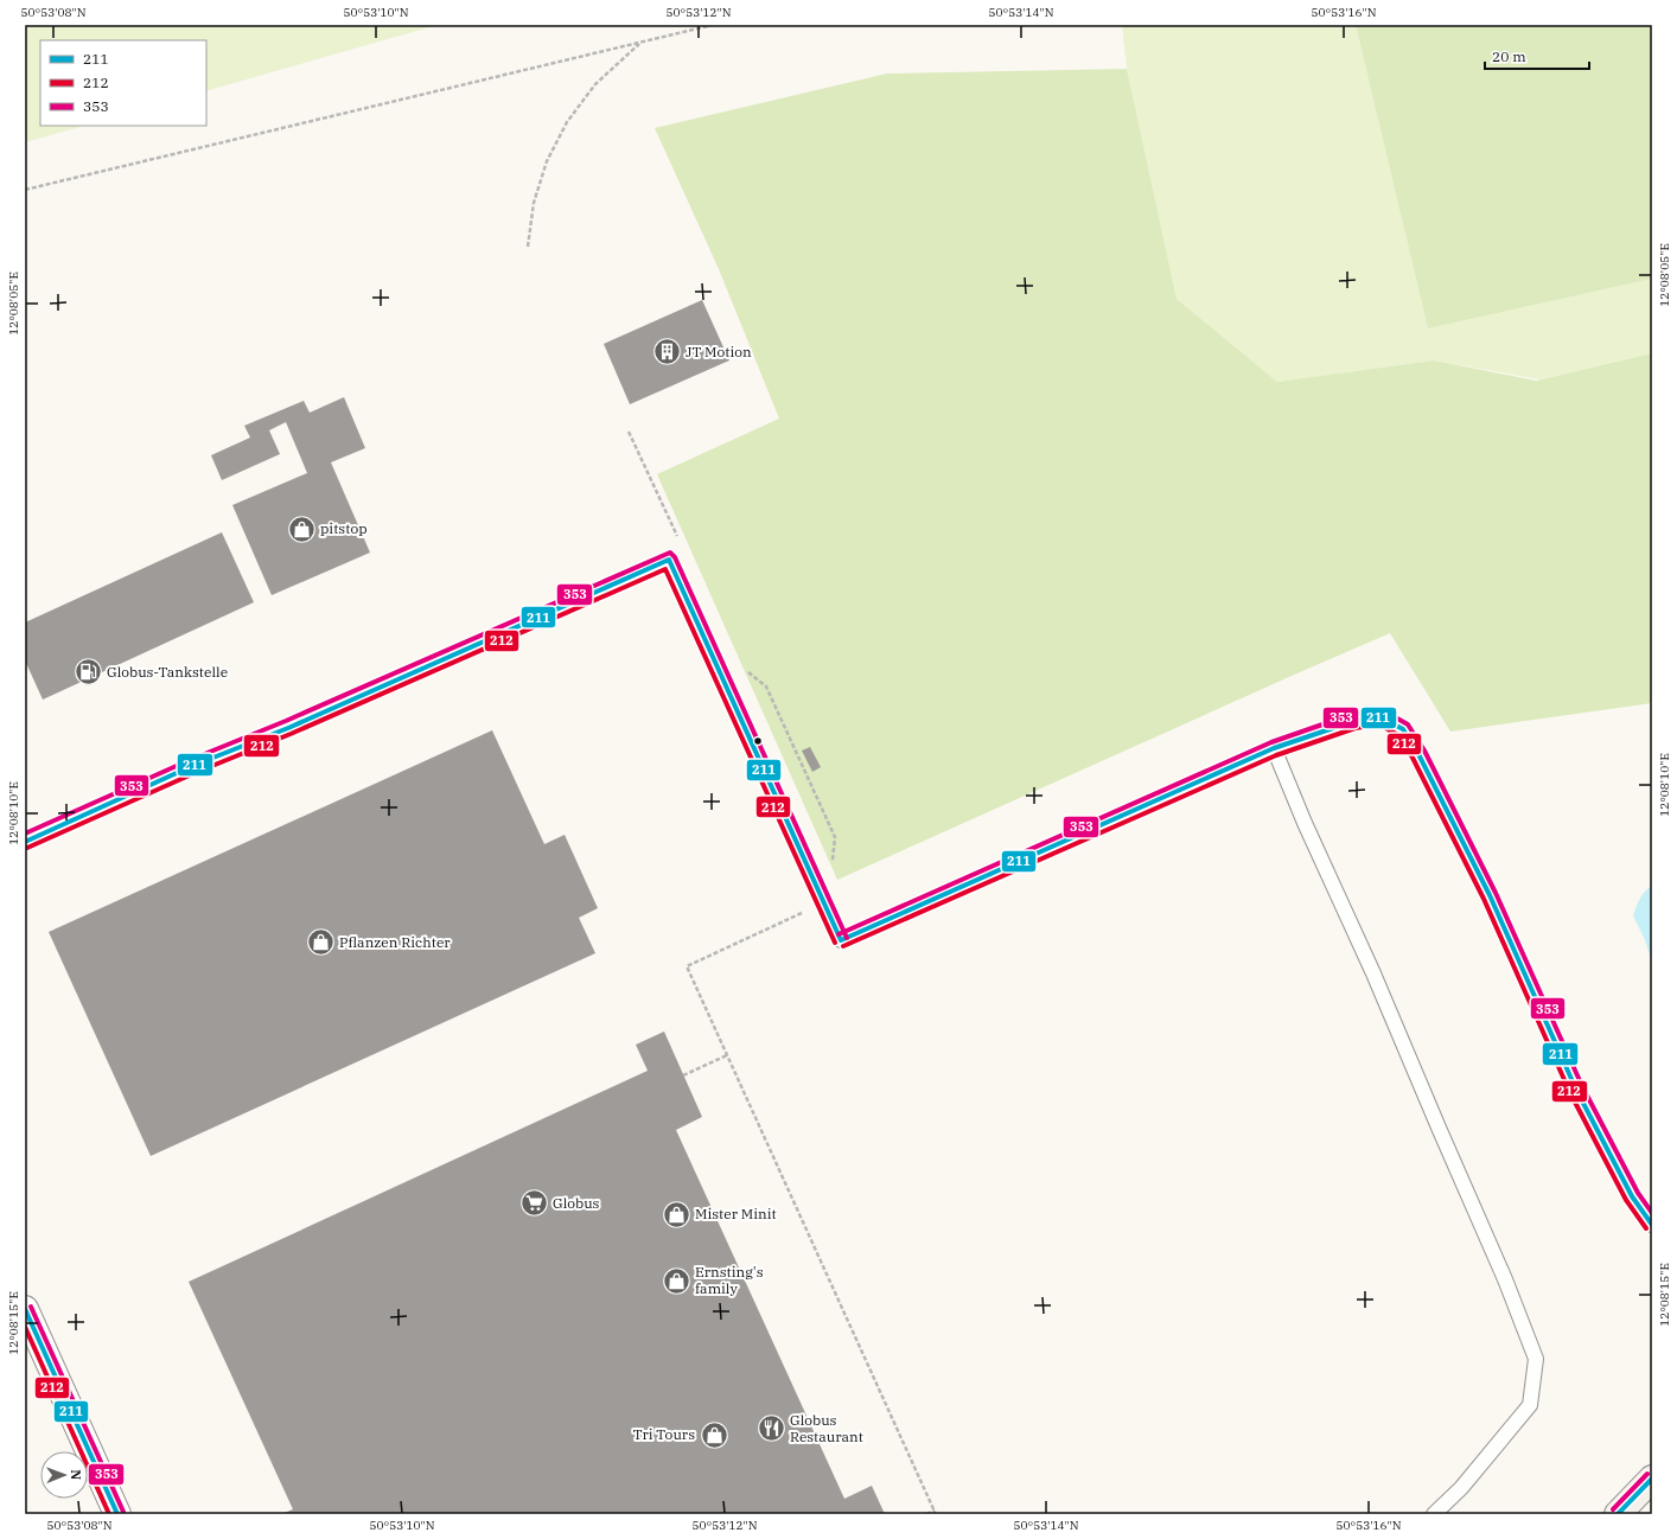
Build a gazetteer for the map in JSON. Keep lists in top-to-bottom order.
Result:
{
  "places": {
    "building": ["JT Motion"],
    "shop": [
      "pitstop",
      "Pflanzen Richter",
      "Mister Minit",
      "Ernsting's family",
      "Tri Tours"
    ],
    "fuel station": ["Globus-Tankstelle"],
    "supermarket": ["Globus"],
    "restaurant": ["Globus Restaurant"]
  },
  "lines": ["transit line 353", "transit line 211", "transit line 212"],
  "legend": ["211", "212", "353"],
  "scale_bar": "20 m",
  "north": "right",
  "coordinates": [
    "50°53'08\"N",
    "50°53'10\"N",
    "50°53'12\"N",
    "50°53'14\"N",
    "50°53'16\"N",
    "12°08'05\"E",
    "12°08'10\"E",
    "12°08'15\"E"
  ]
}
